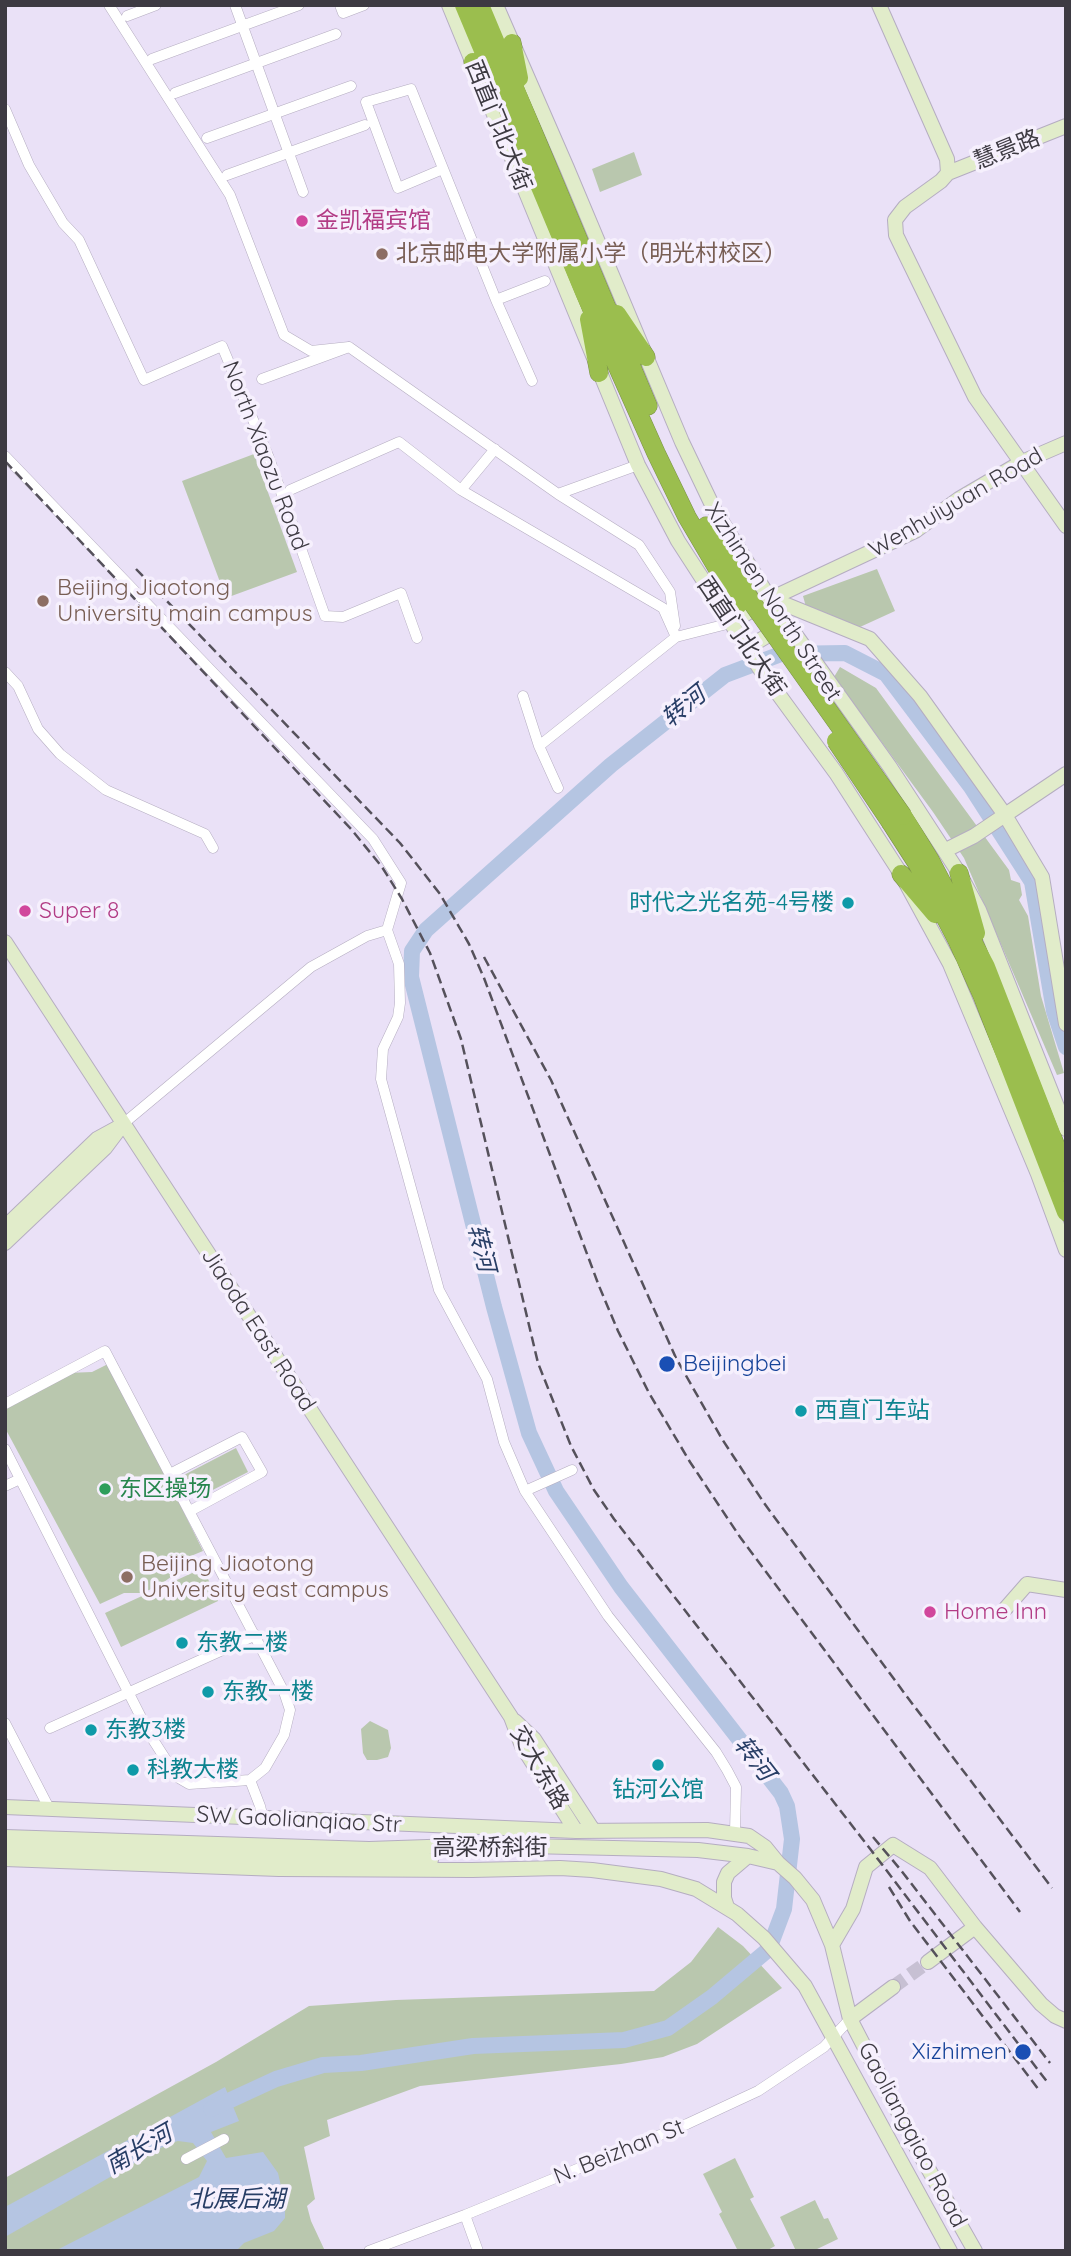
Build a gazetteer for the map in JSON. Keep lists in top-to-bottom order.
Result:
{
  "streets": {
    "highway": ["Xizhimen North Street"],
    "street": [
      "西直门北大街",
      "慧景路",
      "North Xiaozu Road",
      "Wenhuiyuan Road",
      "Jiaoda East Road",
      "交大东路",
      "SW Gaolianqiao Str",
      "高梁桥斜街",
      "Gaoliangqiao Road",
      "N. Beizhan St"
    ]
  },
  "crossings": [
    ["西直门北大街", "Wenhuiyuan Road"],
    ["西直门北大街", "Xizhimen North Street"],
    ["慧景路", "Wenhuiyuan Road"],
    ["Jiaoda East Road", "交大东路"],
    ["交大东路", "SW Gaolianqiao Str"],
    ["高梁桥斜街", "Gaoliangqiao Road"],
    ["高梁桥斜街", "N. Beizhan St"],
    ["Gaoliangqiao Road", "N. Beizhan St"]
  ],
  "water": ["转河", "南长河", "北展后湖"],
  "places": [
    "金凯福宾馆",
    "北京邮电大学附属小学（明光村校区）",
    "Beijing Jiaotong University main campus",
    "时代之光名苑-4号楼",
    "Super 8",
    "Beijingbei",
    "西直门车站",
    "东区操场",
    "Beijing Jiaotong University east campus",
    "Home Inn",
    "东教二楼",
    "东教一楼",
    "东教3楼",
    "钻河公馆",
    "科教大楼",
    "Xizhimen"
  ]
}
